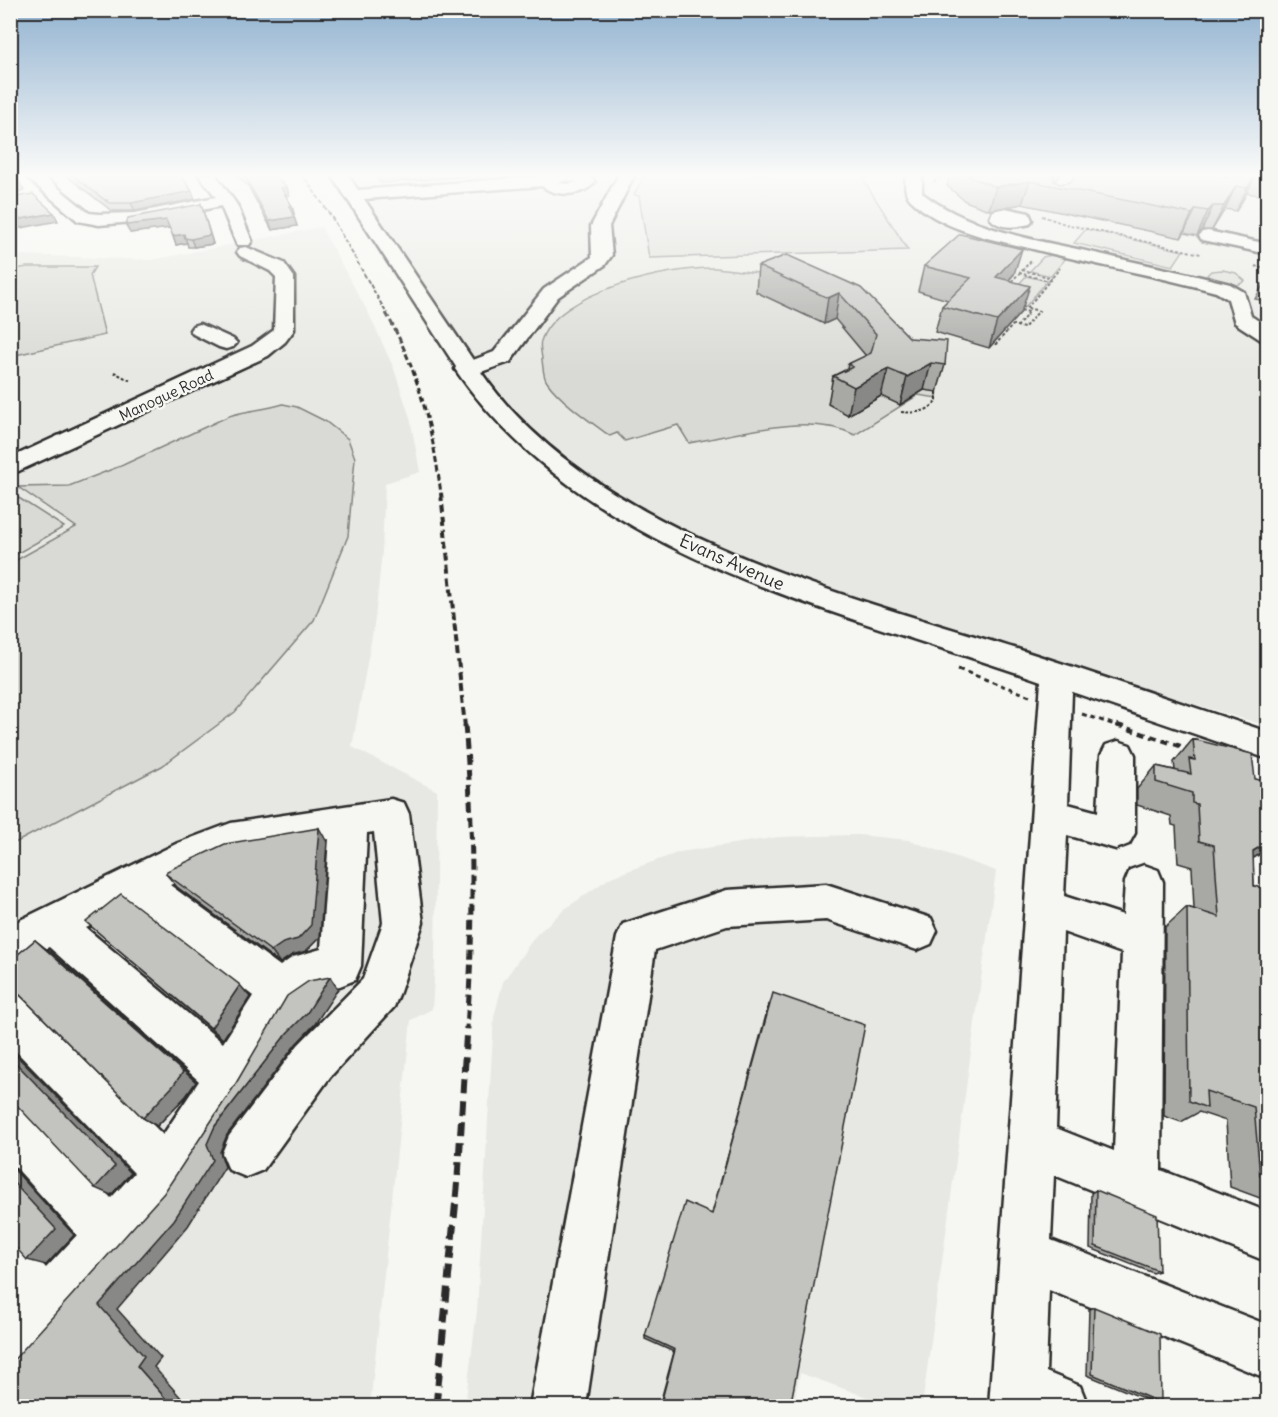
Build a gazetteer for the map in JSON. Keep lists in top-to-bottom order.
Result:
{
  "streets": {
    "street": ["Manogue Road", "Evans Avenue"]
  }
}
